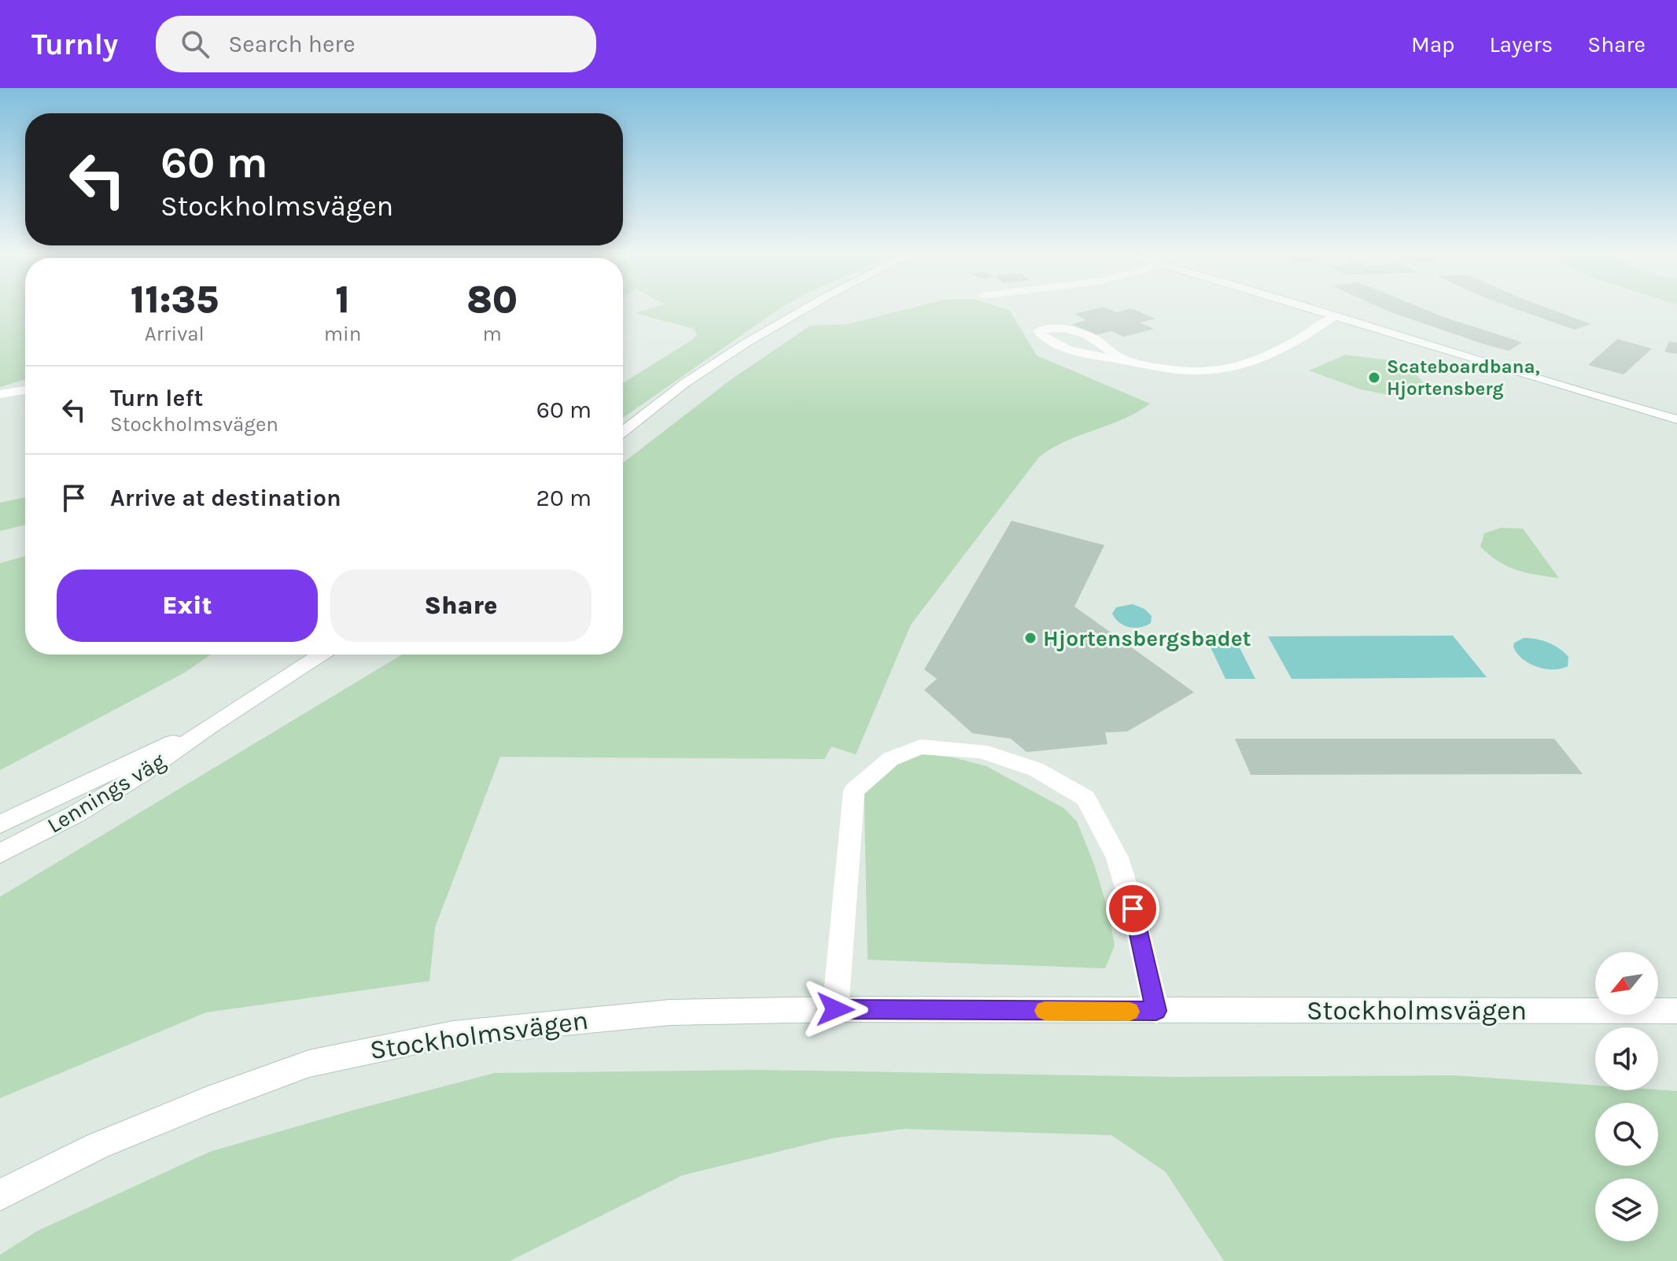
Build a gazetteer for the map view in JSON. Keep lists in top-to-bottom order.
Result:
{
  "streets": {
    "street": ["Lennings väg", "Stockholmsvägen"]
  },
  "places": ["Scateboardbana, Hjortensberg", "Hjortensbergsbadet"],
  "north": "bottom left",
  "page": {
    "header": "Turnly",
    "search": "Search here",
    "nav": ["Map", "Layers", "Share"],
    "turn": ["60 m", "Stockholmsvägen"],
    "eta": [
      "11:35",
      "Arrival",
      "1",
      "min",
      "80",
      "m"
    ],
    "list": [
      {
        "name": "Turn left",
        "note": "Stockholmsvägen",
        "value": "60 m"
      },
      {
        "name": "Arrive at destination",
        "value": "20 m"
      }
    ],
    "buttons": ["Exit", "Share"]
  }
}
